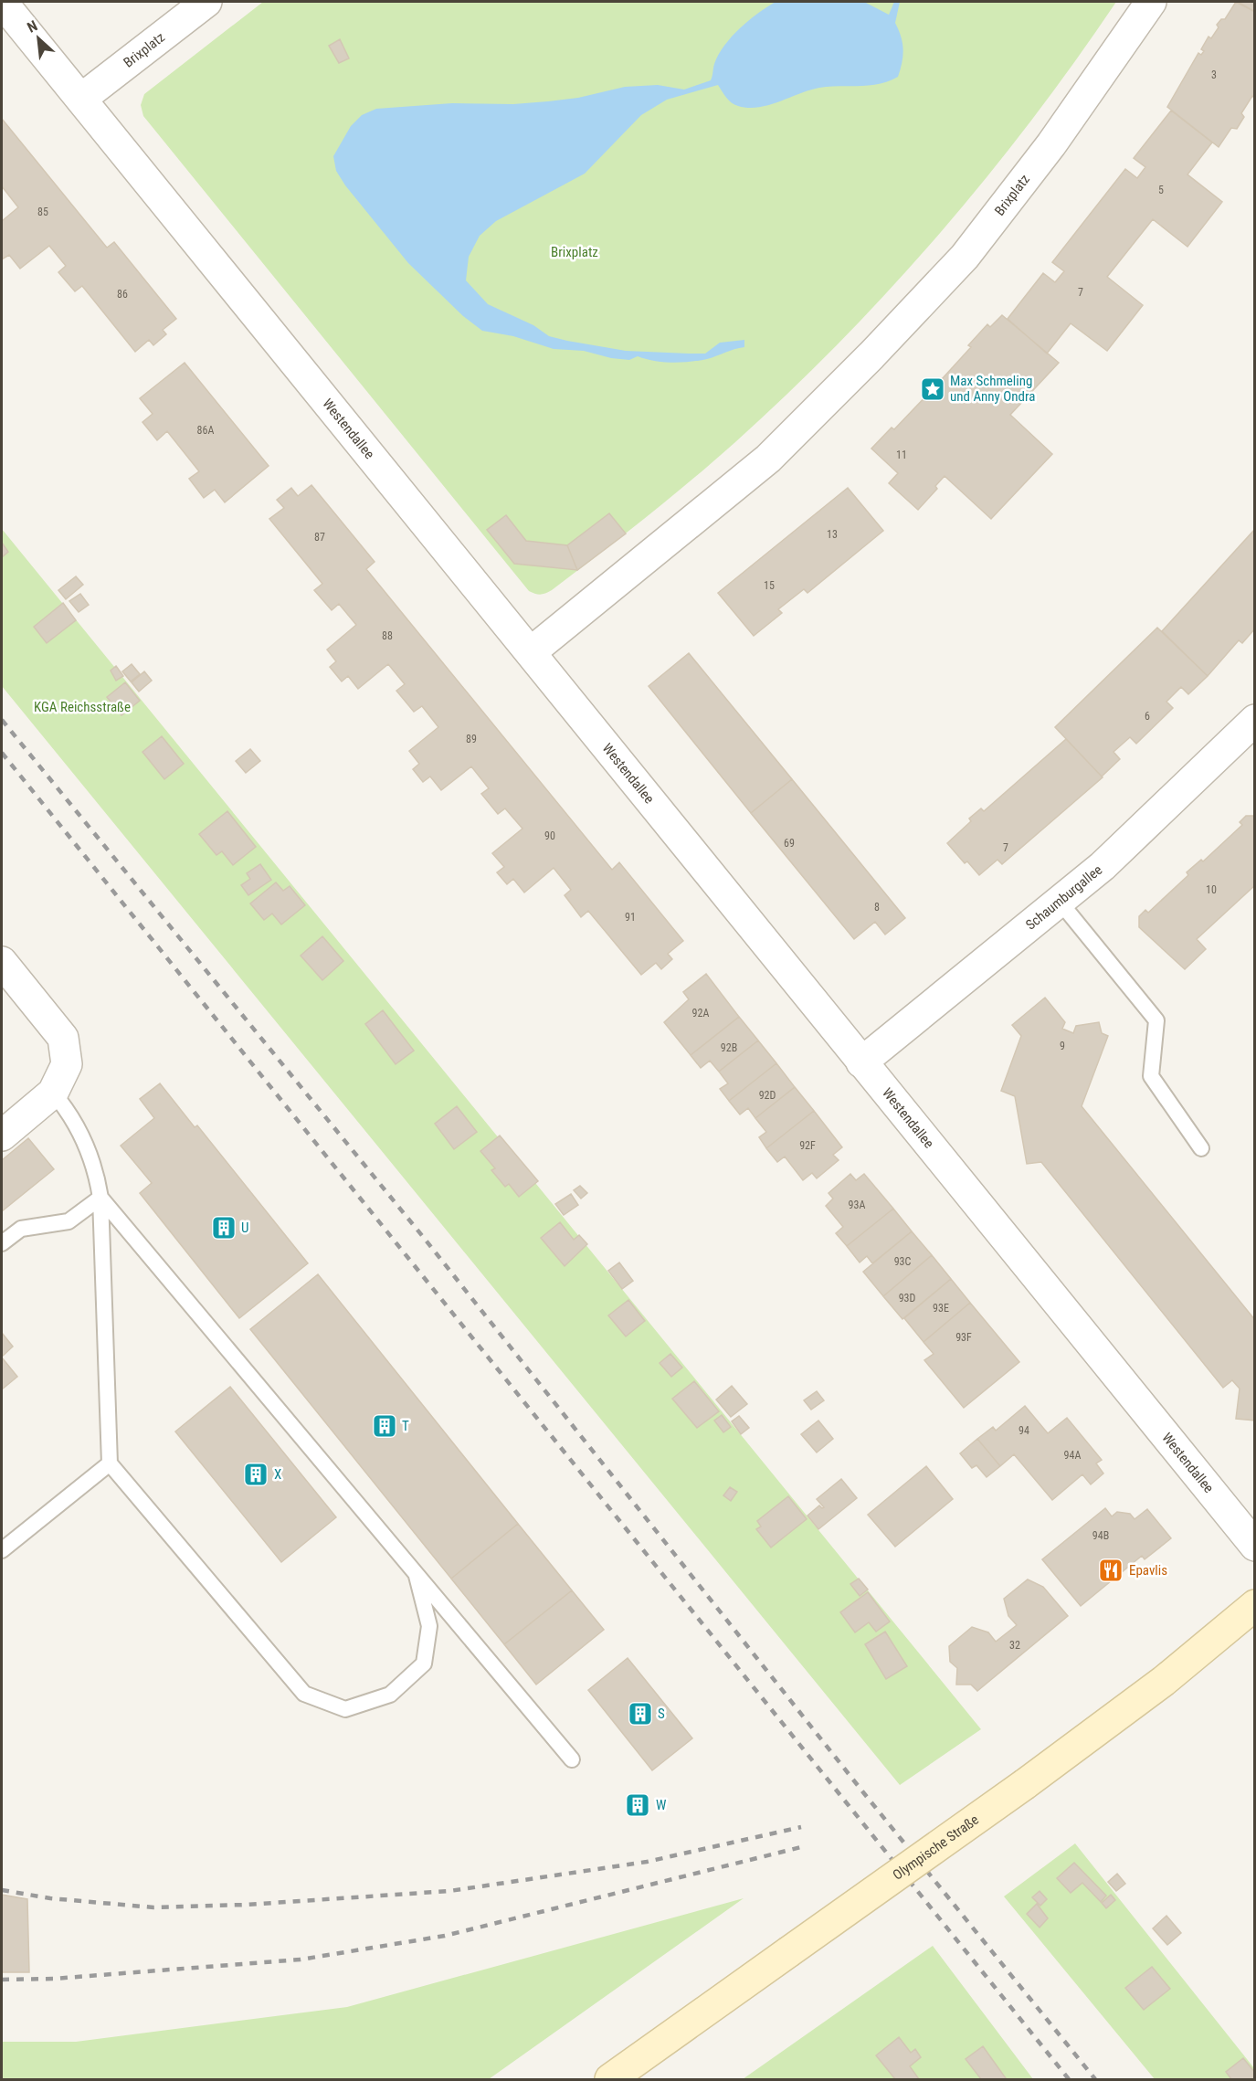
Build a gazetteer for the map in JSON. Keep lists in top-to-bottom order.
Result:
{
  "streets": {
    "main road": ["Olympische Straße"],
    "street": ["Brixplatz", "Westendallee", "Schaumburgallee"]
  },
  "crossings": [
    ["Brixplatz", "Westendallee"],
    ["Westendallee", "Schaumburgallee"]
  ],
  "parks": ["Brixplatz", "KGA Reichsstraße"],
  "places": {
    "place": ["Max Schmeling und Anny Ondra"],
    "building": [
      "U",
      "T",
      "X",
      "S",
      "W"
    ],
    "restaurant": ["Epavlis"]
  },
  "house_numbers": [
    "3",
    "5",
    "85",
    "7",
    "86",
    "86A",
    "11",
    "13",
    "87",
    "15",
    "88",
    "6",
    "89",
    "90",
    "69",
    "7",
    "10",
    "8",
    "91",
    "92A",
    "9",
    "92B",
    "92D",
    "92F",
    "93A",
    "93C",
    "93D",
    "93E",
    "93F",
    "94",
    "94A",
    "94B",
    "32"
  ],
  "north": "top left"
}
